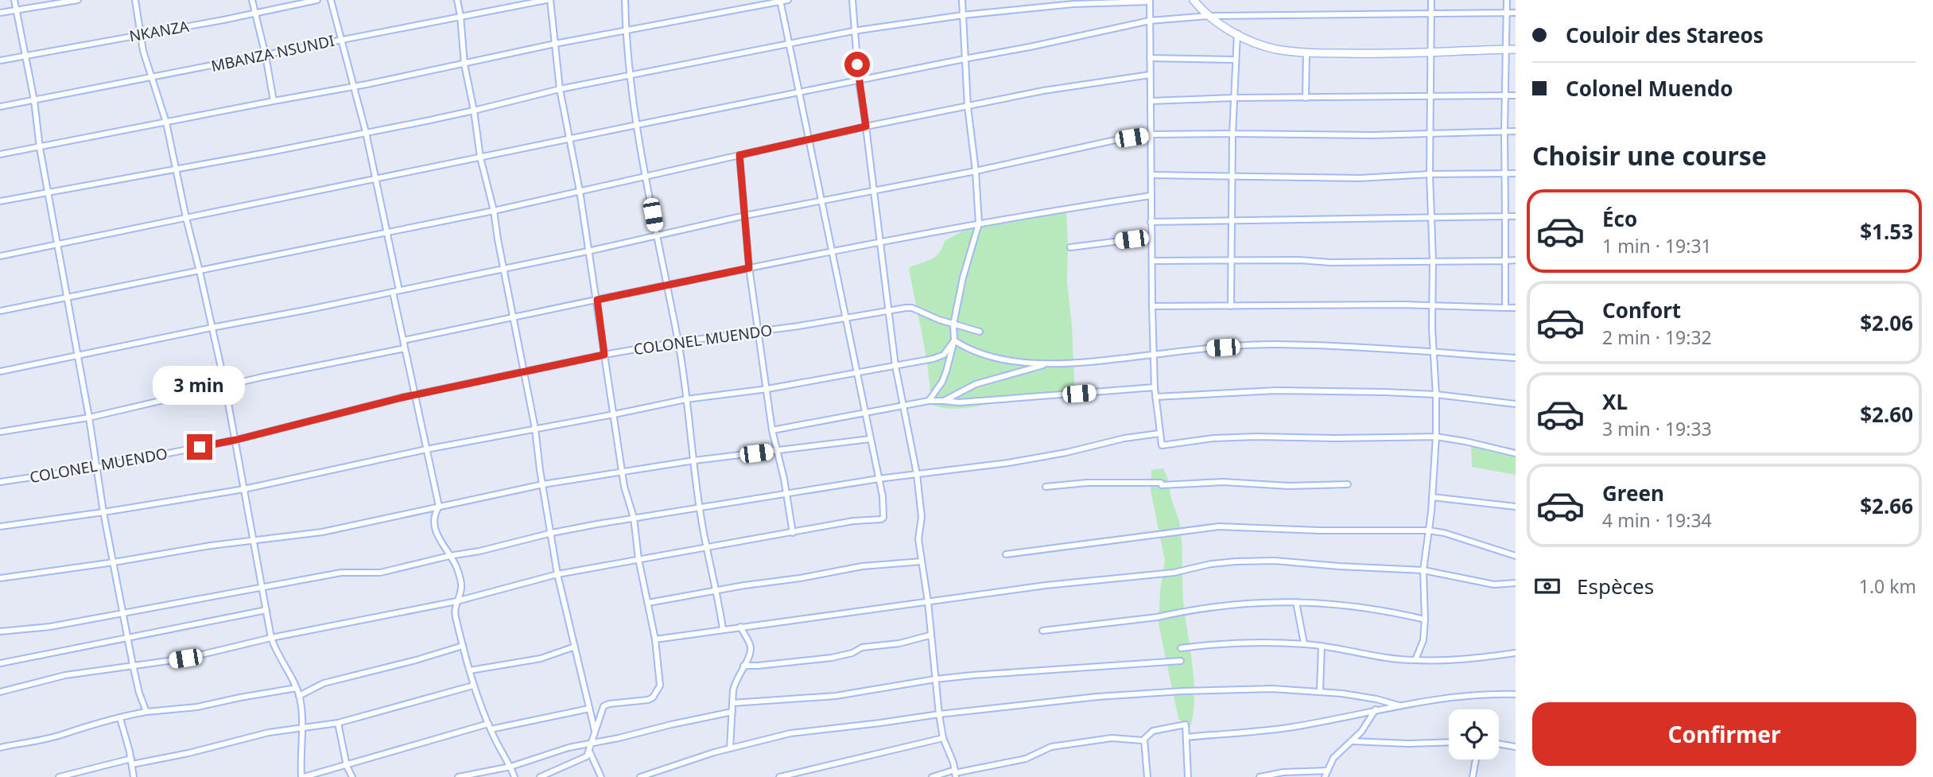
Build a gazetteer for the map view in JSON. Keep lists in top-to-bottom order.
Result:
{
  "streets": {
    "street": ["NKANZA", "MBANZA NSUNDI", "COLONEL MUENDO"]
  },
  "page": {
    "banner": ["Couloir des Stareos", "Colonel Muendo"],
    "heading": "Choisir une course",
    "list": [
      {
        "name": "Éco",
        "note": "1 min · 19:31",
        "value": "$1.53"
      },
      {
        "name": "Confort",
        "note": "2 min · 19:32",
        "value": "$2.06"
      },
      {
        "name": "XL",
        "note": "3 min · 19:33",
        "value": "$2.60"
      },
      {
        "name": "Green",
        "note": "4 min · 19:34",
        "value": "$2.66"
      }
    ],
    "bubble": "3 min",
    "pay": ["Espèces", "1.0 km"],
    "buttons": "Confirmer"
  }
}
